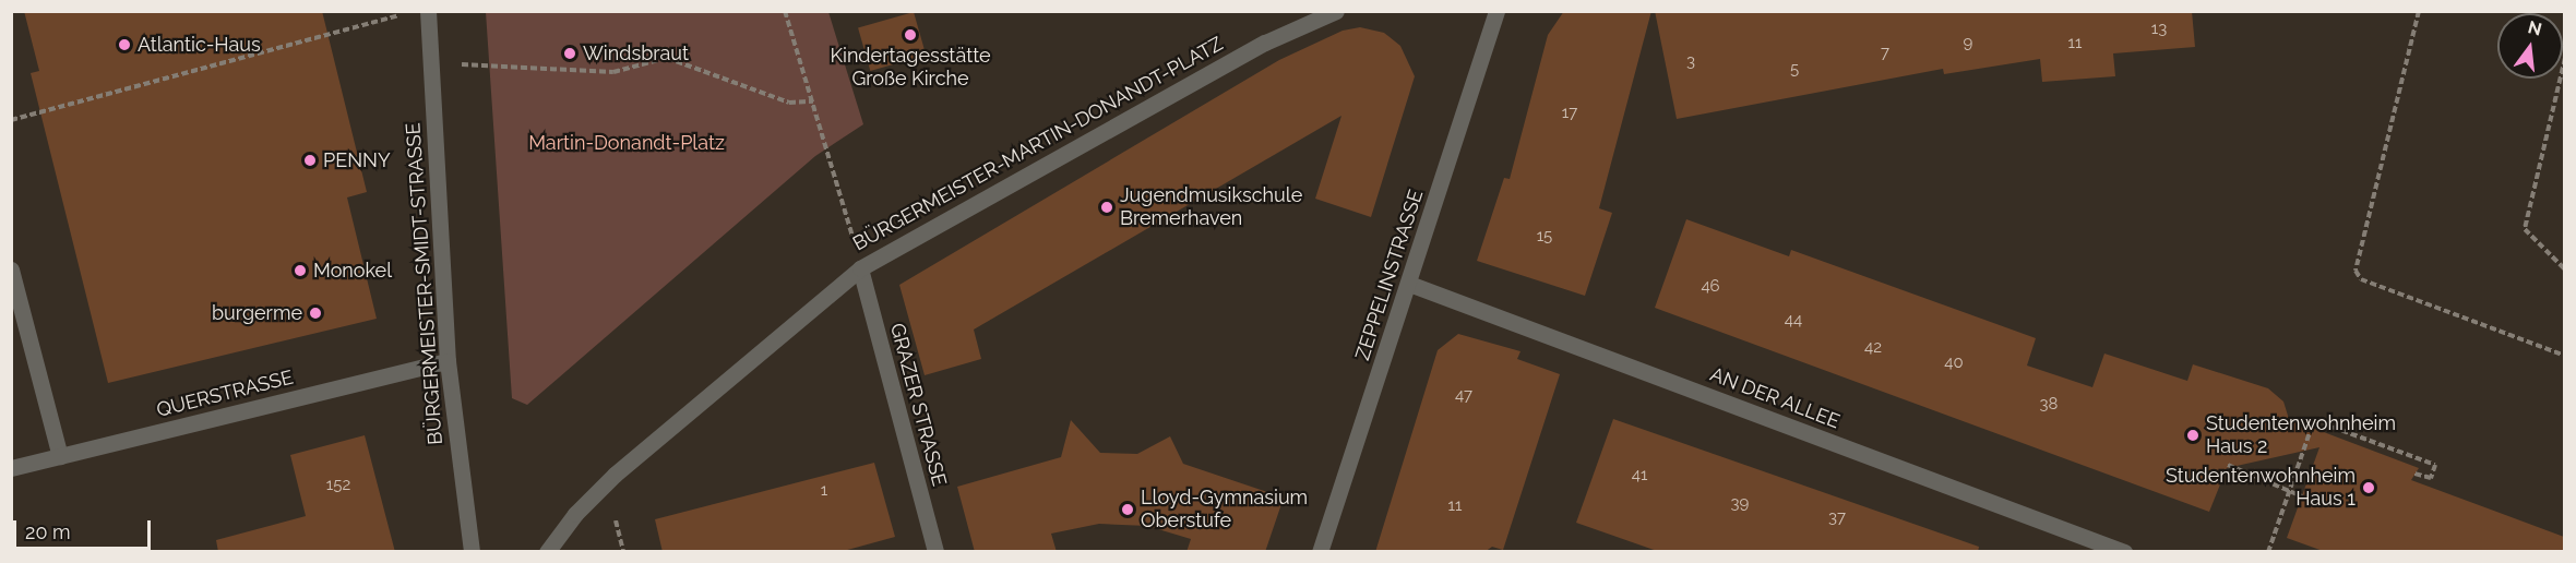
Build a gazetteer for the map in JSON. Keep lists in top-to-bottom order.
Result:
{
  "streets": {
    "street": [
      "BÜRGERMEISTER-MARTIN-DONANDT-PLATZ",
      "ZEPPELINSTRASSE",
      "BÜRGERMEISTER-SMIDT-STRASSE",
      "QUERSTRASSE",
      "AN DER ALLEE",
      "GRAZER STRASSE"
    ]
  },
  "crossings": [
    ["BÜRGERMEISTER-MARTIN-DONANDT-PLATZ", "GRAZER STRASSE"],
    ["ZEPPELINSTRASSE", "AN DER ALLEE"],
    ["BÜRGERMEISTER-SMIDT-STRASSE", "QUERSTRASSE"]
  ],
  "parks": ["Martin-Donandt-Platz"],
  "places": [
    "Kindertagesstätte Große Kirche",
    "Atlantic-Haus",
    "Windsbraut",
    "PENNY",
    "Jugendmusikschule Bremerhaven",
    "Monokel",
    "burgerme",
    "Studentenwohnheim Haus 2",
    "Studentenwohnheim Haus 1",
    "Lloyd-Gymnasium Oberstufe"
  ],
  "house_numbers": [
    "13",
    "9",
    "11",
    "7",
    "3",
    "5",
    "17",
    "15",
    "46",
    "44",
    "42",
    "40",
    "47",
    "38",
    "41",
    "152",
    "1",
    "39",
    "11",
    "37"
  ],
  "scale_bar": "20 m",
  "north": "top"
}
